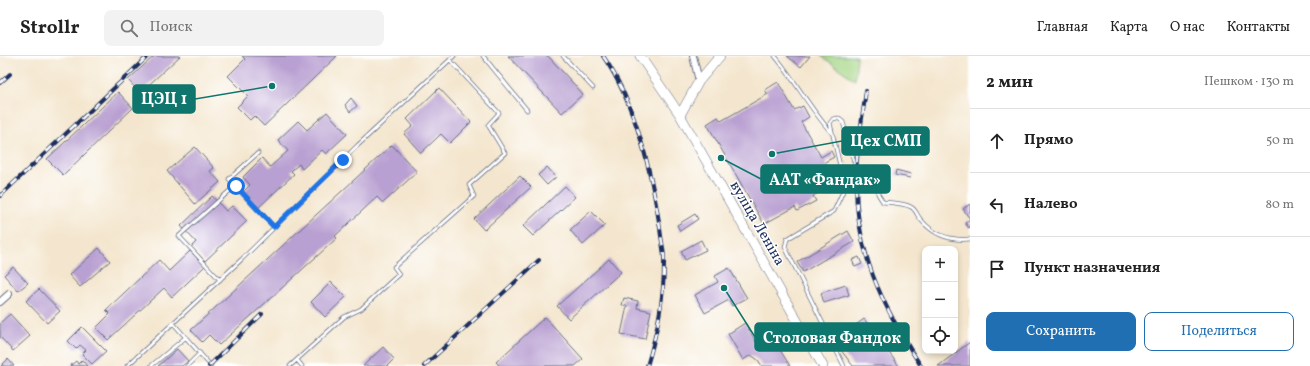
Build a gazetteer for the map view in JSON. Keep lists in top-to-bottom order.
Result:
{
  "streets": {
    "main road": ["вуліца Леніна"]
  },
  "places": [
    "ЦЭЦ 1",
    "Цех СМП",
    "ААТ «Фандак»",
    "Столовая Фандок"
  ],
  "page": {
    "header": "Strollr",
    "search": "Поиск",
    "nav": [
      "Главная",
      "Карта",
      "О нас",
      "Контакты"
    ],
    "heading": ["2 мин", "Пешком · 130 m"],
    "list": [
      ["Прямо", "50 m"],
      ["Налево", "80 m"],
      "Пункт назначения"
    ],
    "map_buttons": ["+", "−"],
    "buttons": ["Сохранить", "Поделиться"]
  }
}
